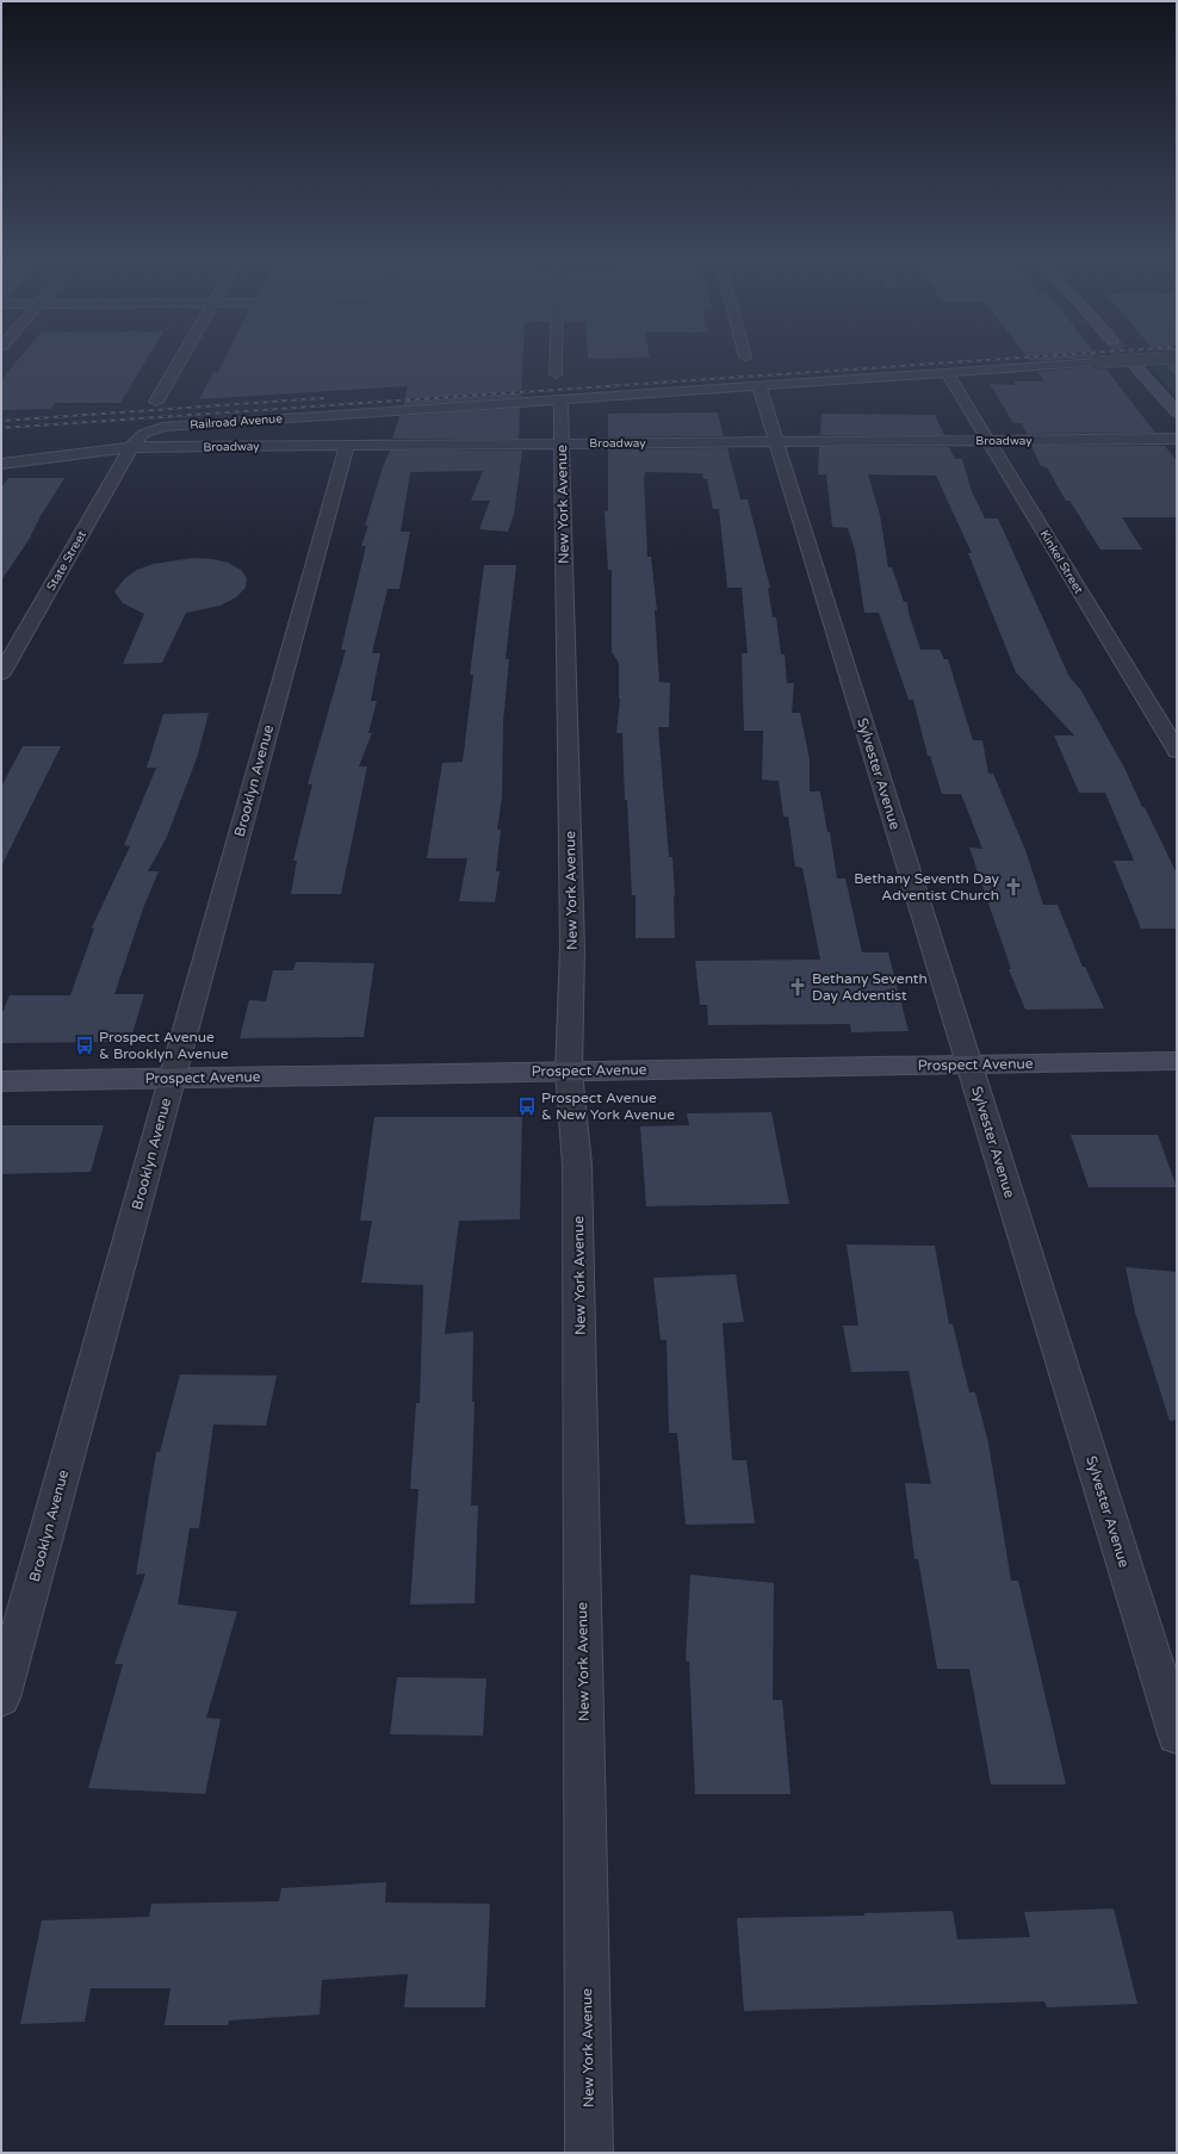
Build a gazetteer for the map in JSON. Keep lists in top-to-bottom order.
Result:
{
  "streets": {
    "main road": ["Prospect Avenue"],
    "street": [
      "Railroad Avenue",
      "Broadway",
      "New York Avenue",
      "State Street",
      "Kinkel Street",
      "Sylvester Avenue",
      "Brooklyn Avenue"
    ]
  },
  "crossings": [
    ["Railroad Avenue", "Broadway"],
    ["Railroad Avenue", "New York Avenue"],
    ["Railroad Avenue", "State Street"],
    ["Railroad Avenue", "Kinkel Street"],
    ["Railroad Avenue", "Sylvester Avenue"],
    ["Broadway", "New York Avenue"],
    ["Broadway", "State Street"],
    ["Broadway", "Kinkel Street"],
    ["Broadway", "Sylvester Avenue"],
    ["Broadway", "Brooklyn Avenue"],
    ["New York Avenue", "Prospect Avenue"],
    ["Sylvester Avenue", "Prospect Avenue"],
    ["Brooklyn Avenue", "Prospect Avenue"]
  ],
  "places": {
    "church": ["Bethany Seventh Day Adventist Church", "Bethany Seventh Day Adventist"],
    "bus stop": ["Prospect Avenue & Brooklyn Avenue", "Prospect Avenue & New York Avenue"]
  }
}
